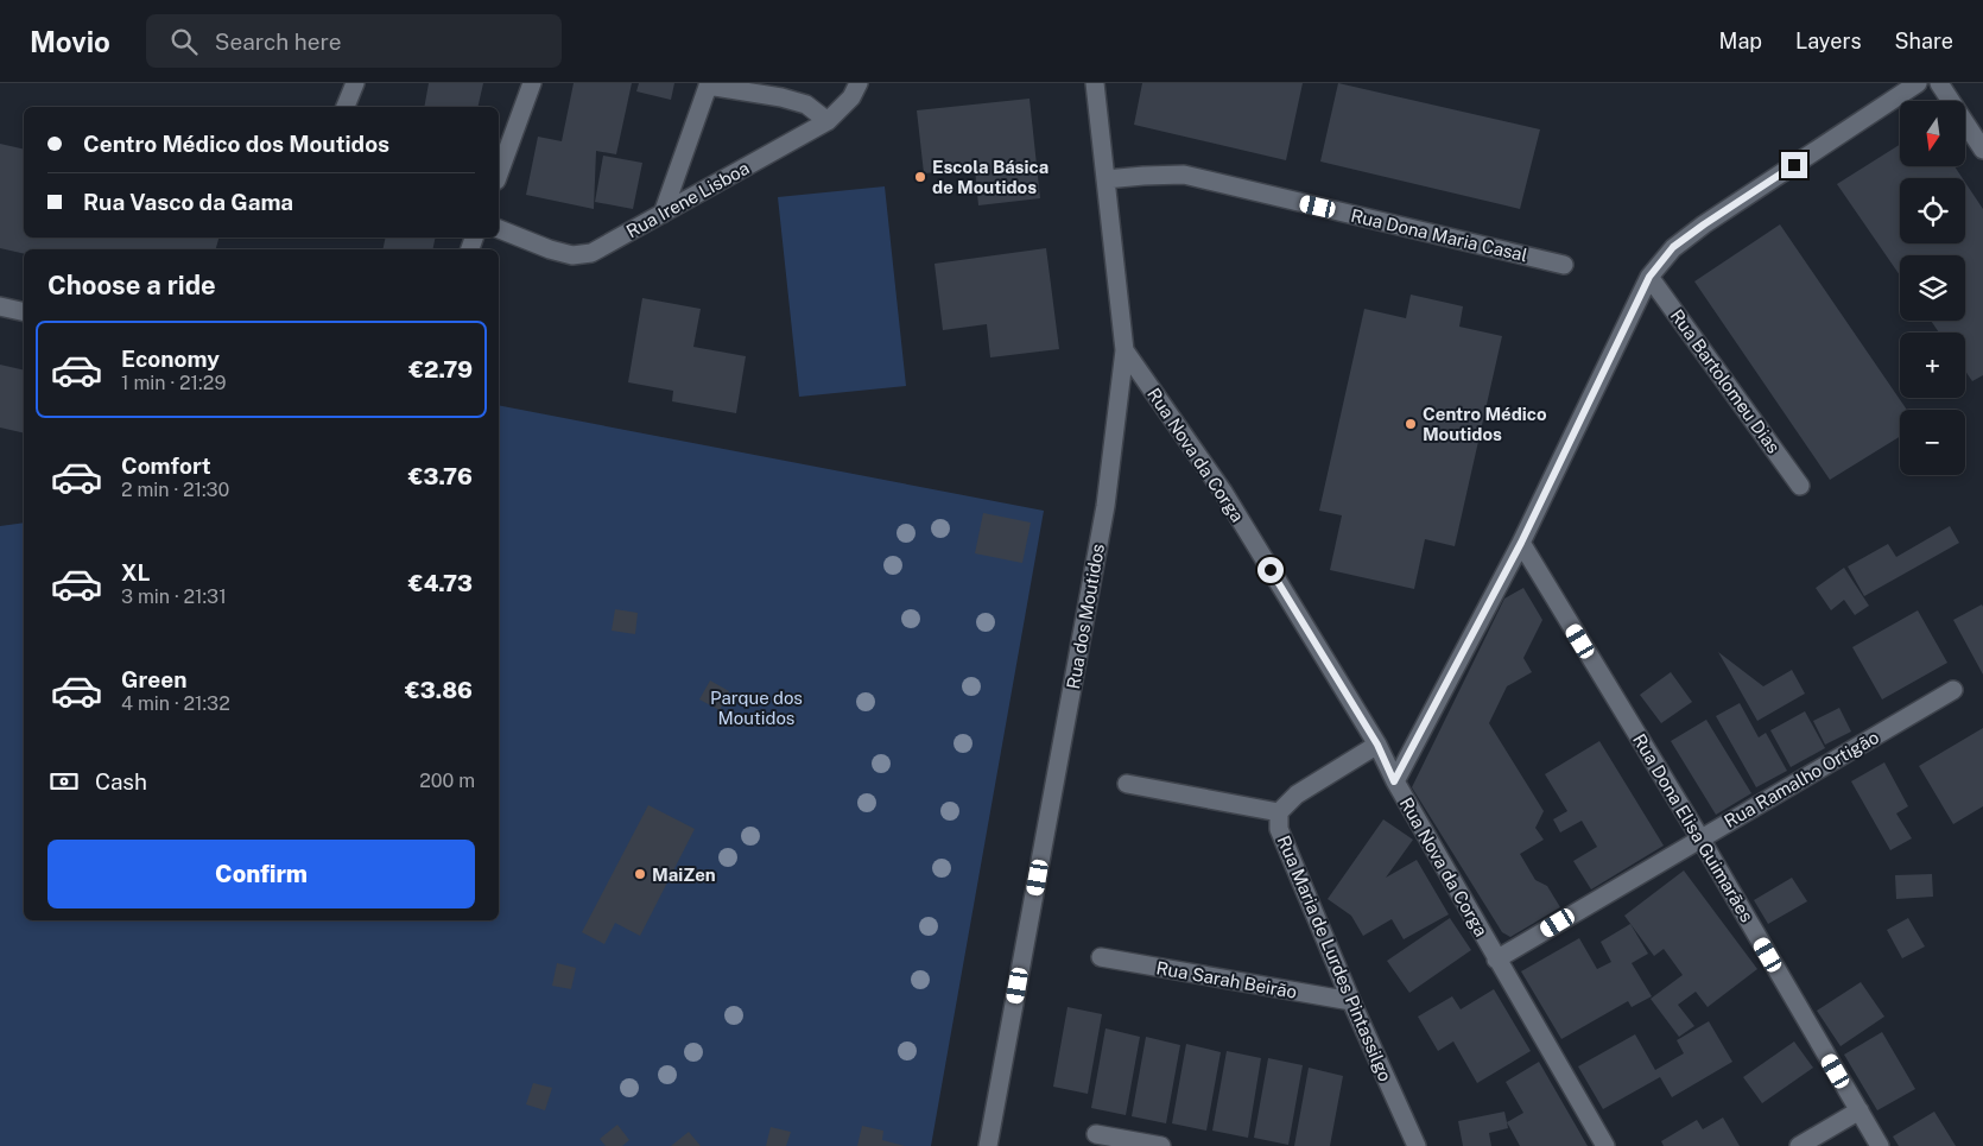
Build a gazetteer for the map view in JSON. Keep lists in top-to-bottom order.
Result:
{
  "streets": {
    "street": [
      "Rua Irene Lisboa",
      "Rua Dona Maria Casal",
      "Rua Bartolomeu Dias",
      "Rua Nova da Corga",
      "Rua dos Moutidos",
      "Rua Ramalho Ortigão",
      "Rua Dona Elisa Guimarães",
      "Rua Maria de Lurdes Pintassilgo",
      "Rua Sarah Beirão"
    ]
  },
  "crossings": [
    ["Rua Dona Maria Casal", "Rua dos Moutidos"],
    ["Rua Nova da Corga", "Rua dos Moutidos"],
    ["Rua Nova da Corga", "Rua Ramalho Ortigão"],
    ["Rua Nova da Corga", "Rua Maria de Lurdes Pintassilgo"],
    ["Rua Ramalho Ortigão", "Rua Dona Elisa Guimarães"],
    ["Rua Maria de Lurdes Pintassilgo", "Rua Sarah Beirão"]
  ],
  "parks": ["Parque dos Moutidos"],
  "places": ["Escola Básica de Moutidos", "Centro Médico Moutidos", "MaiZen"],
  "north": "bottom",
  "page": {
    "header": "Movio",
    "search": "Search here",
    "nav": ["Map", "Layers", "Share"],
    "map_buttons": ["+", "−"],
    "banner": ["Centro Médico dos Moutidos", "Rua Vasco da Gama"],
    "heading": "Choose a ride",
    "list": [
      {
        "name": "Economy",
        "note": "1 min · 21:29",
        "value": "€2.79"
      },
      {
        "name": "Comfort",
        "note": "2 min · 21:30",
        "value": "€3.76"
      },
      {
        "name": "XL",
        "note": "3 min · 21:31",
        "value": "€4.73"
      },
      {
        "name": "Green",
        "note": "4 min · 21:32",
        "value": "€3.86"
      }
    ],
    "pay": ["Cash", "200 m"],
    "buttons": "Confirm"
  }
}
